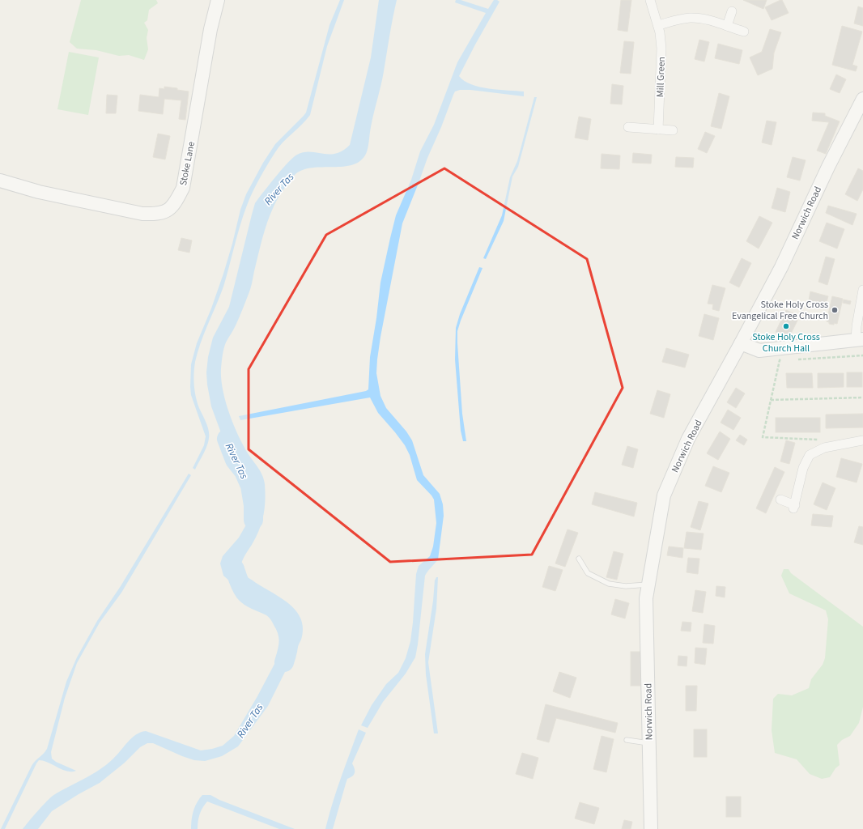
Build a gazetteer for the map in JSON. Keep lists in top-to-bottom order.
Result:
{
  "streets": {
    "street": ["Mill Green", "Stoke Lane", "Norwich Road"]
  },
  "water": ["River Tas"],
  "places": ["Stoke Holy Cross Evangelical Free Church", "Stoke Holy Cross Church Hall"]
}
